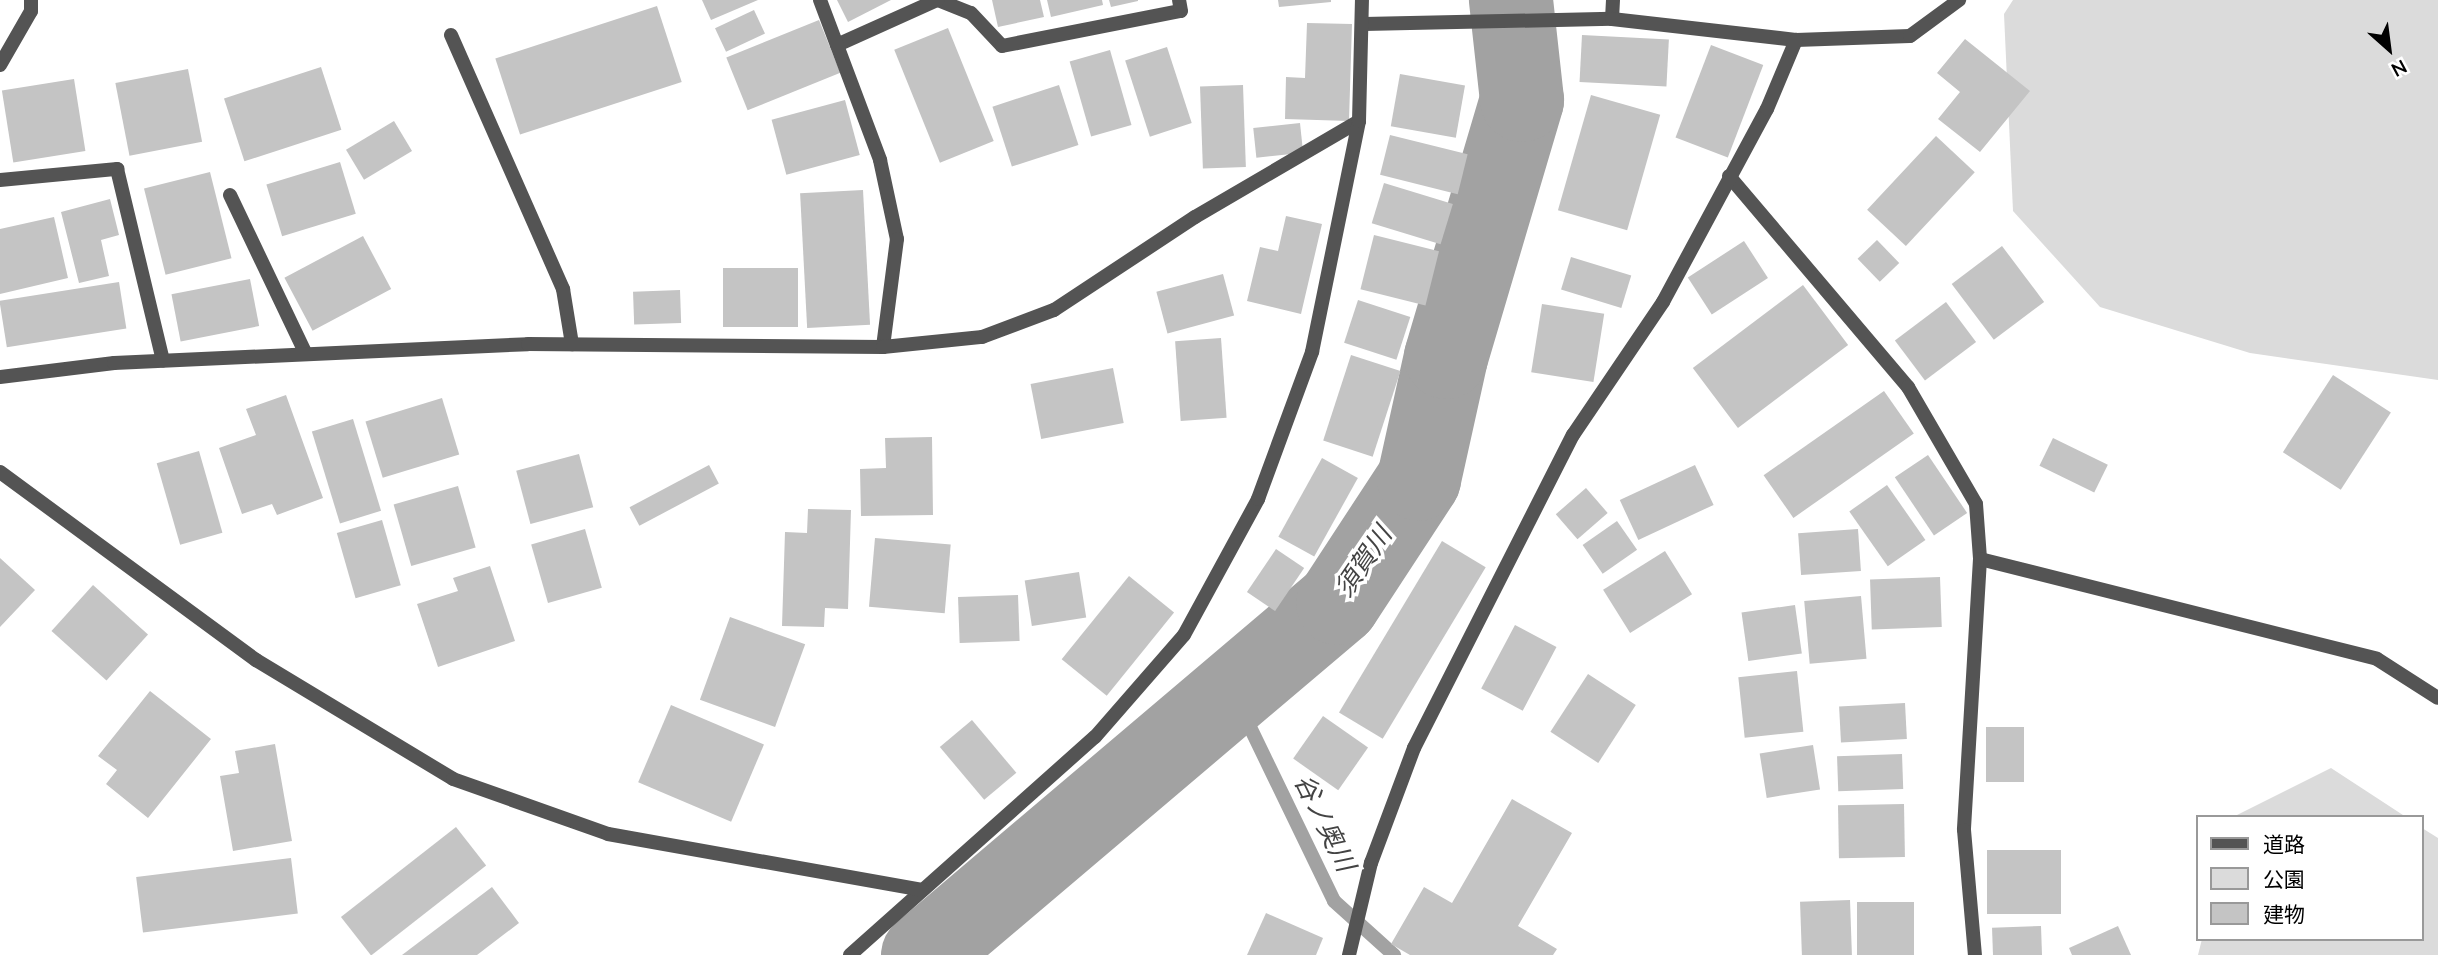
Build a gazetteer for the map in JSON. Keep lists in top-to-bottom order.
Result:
{
  "water": ["須賀川", "谷ノ奥川"],
  "legend": ["道路", "公園", "建物"],
  "north": "bottom right"
}
